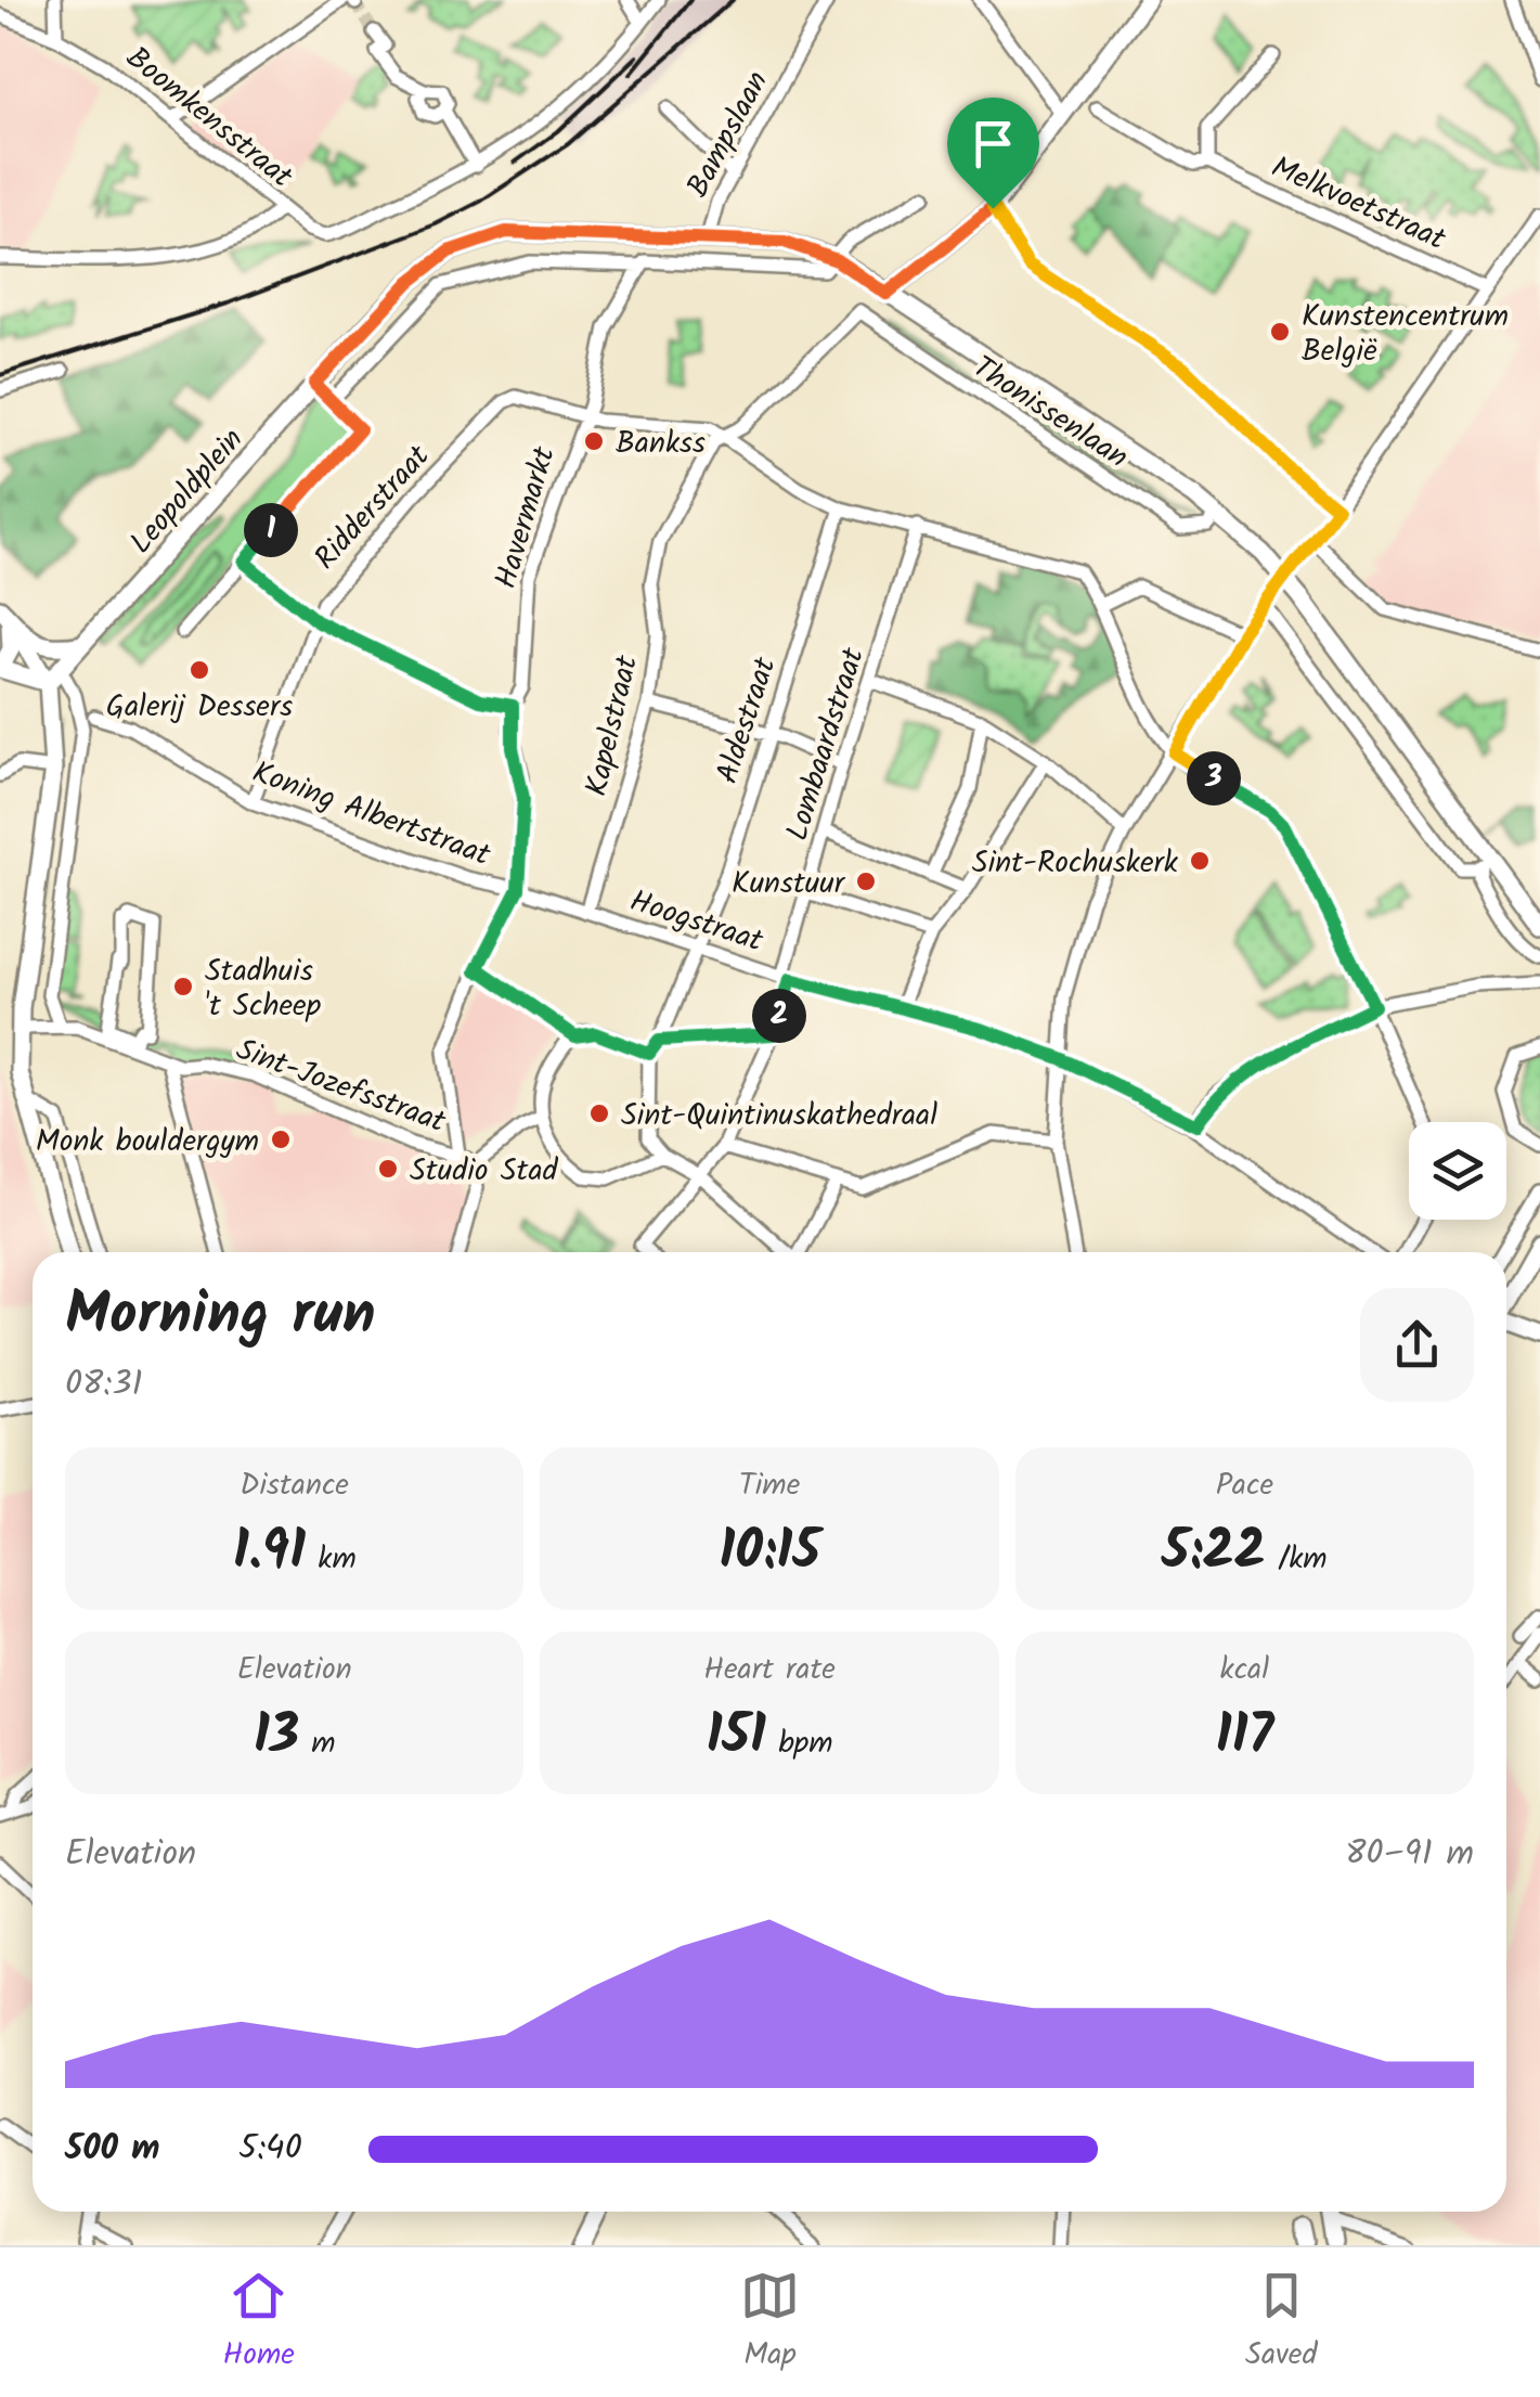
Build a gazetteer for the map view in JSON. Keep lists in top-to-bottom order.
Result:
{
  "streets": {
    "main road": ["Thonissenlaan", "Leopoldplein"],
    "street": [
      "Boomkensstraat",
      "Bampslaan",
      "Melkvoetstraat",
      "Ridderstraat",
      "Havermarkt",
      "Aldestraat",
      "Kapelstraat",
      "Lombaardstraat",
      "Koning Albertstraat",
      "Hoogstraat",
      "Sint-Jozefsstraat"
    ]
  },
  "crossings": [
    ["Bampslaan", "Thonissenlaan"],
    ["Bampslaan", "Leopoldplein"],
    ["Thonissenlaan", "Leopoldplein"],
    ["Thonissenlaan", "Kapelstraat"],
    ["Ridderstraat", "Havermarkt"],
    ["Ridderstraat", "Koning Albertstraat"],
    ["Havermarkt", "Koning Albertstraat"],
    ["Aldestraat", "Hoogstraat"],
    ["Kapelstraat", "Koning Albertstraat"],
    ["Kapelstraat", "Hoogstraat"],
    ["Lombaardstraat", "Hoogstraat"],
    ["Koning Albertstraat", "Hoogstraat"]
  ],
  "places": [
    "Kunstencentrum België",
    "Bankss",
    "Galerij Dessers",
    "Sint-Rochuskerk",
    "Kunstuur",
    "Stadhuis 't Scheep",
    "Sint-Quintinuskathedraal",
    "Monk bouldergym",
    "Studio Stad"
  ],
  "page": {
    "pins": ["1", "3", "2"],
    "heading": ["Morning run", "08:31"],
    "stats": [
      ["Distance", "1.91 km"],
      ["Time", "10:15"],
      ["Pace", "5:22 /km"],
      ["Elevation", "13 m"],
      ["Heart rate", "151 bpm"],
      ["kcal", "117"]
    ],
    "chart": ["Elevation", "80–91 m"],
    "list": [
      {
        "name": "500 m",
        "note": "5:40"
      }
    ],
    "tabs": ["Home", "Map", "Saved"]
  }
}
